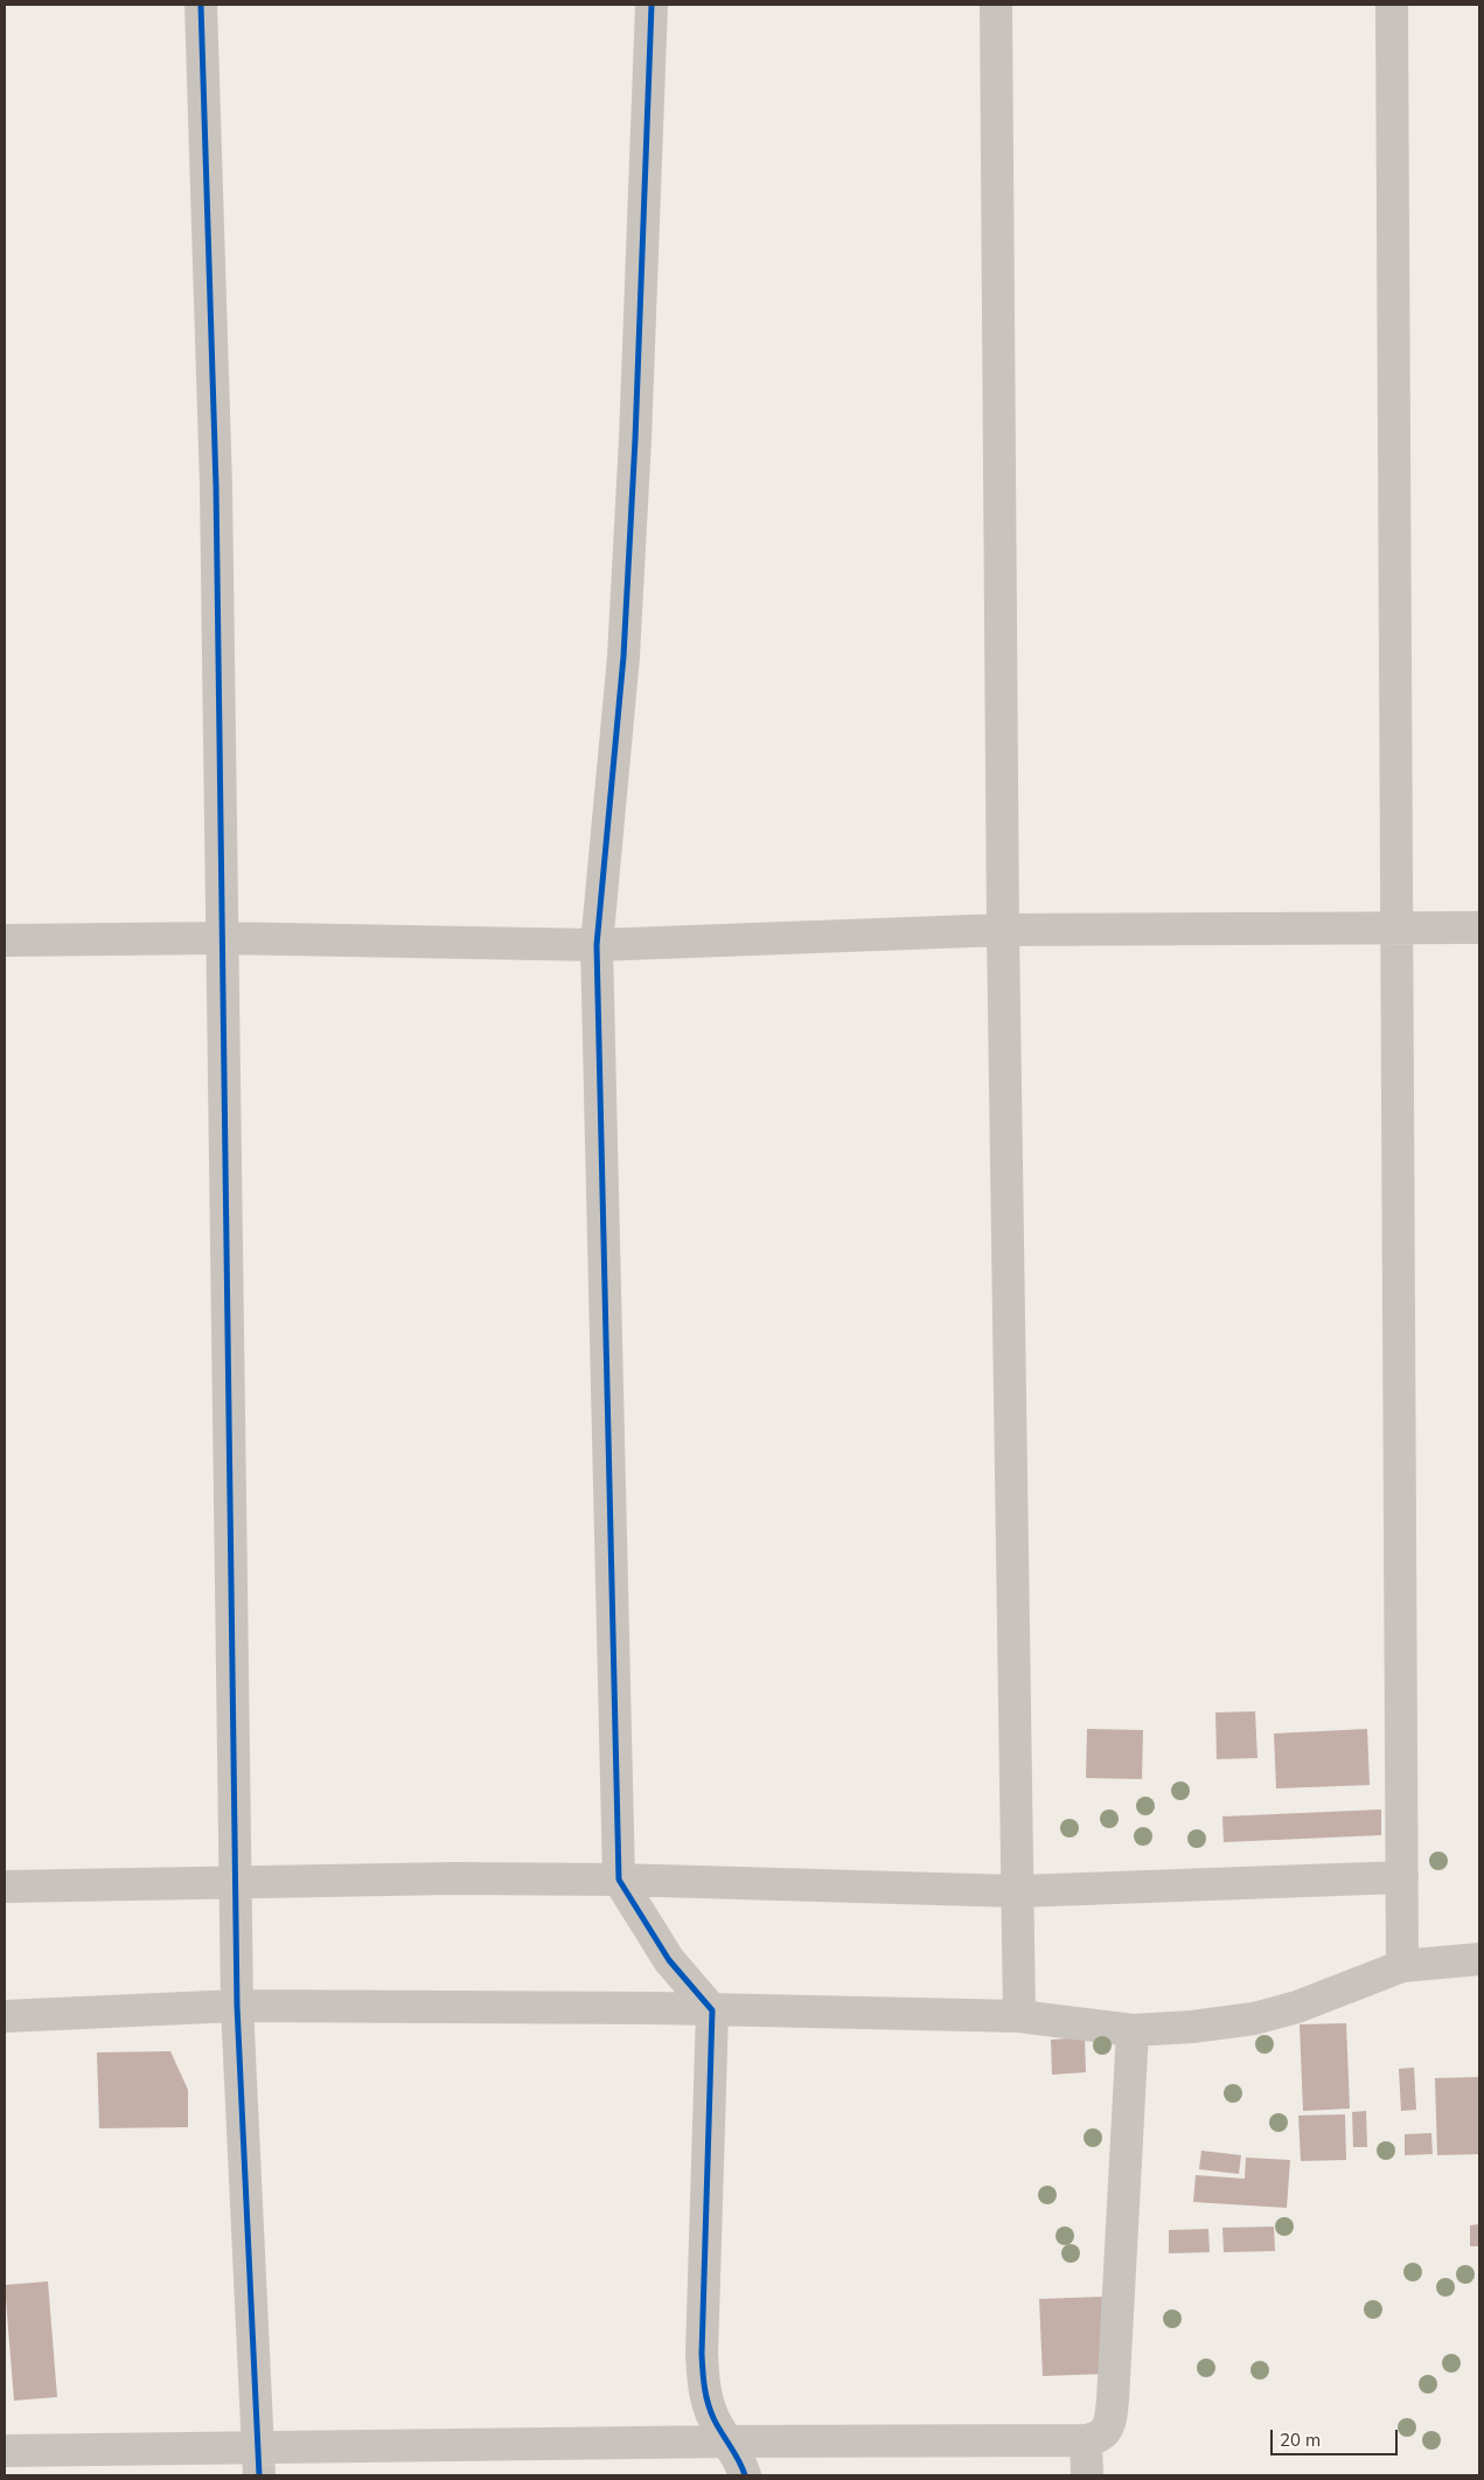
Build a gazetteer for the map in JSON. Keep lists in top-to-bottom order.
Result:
{
  "scale_bar": "20 m"
}
